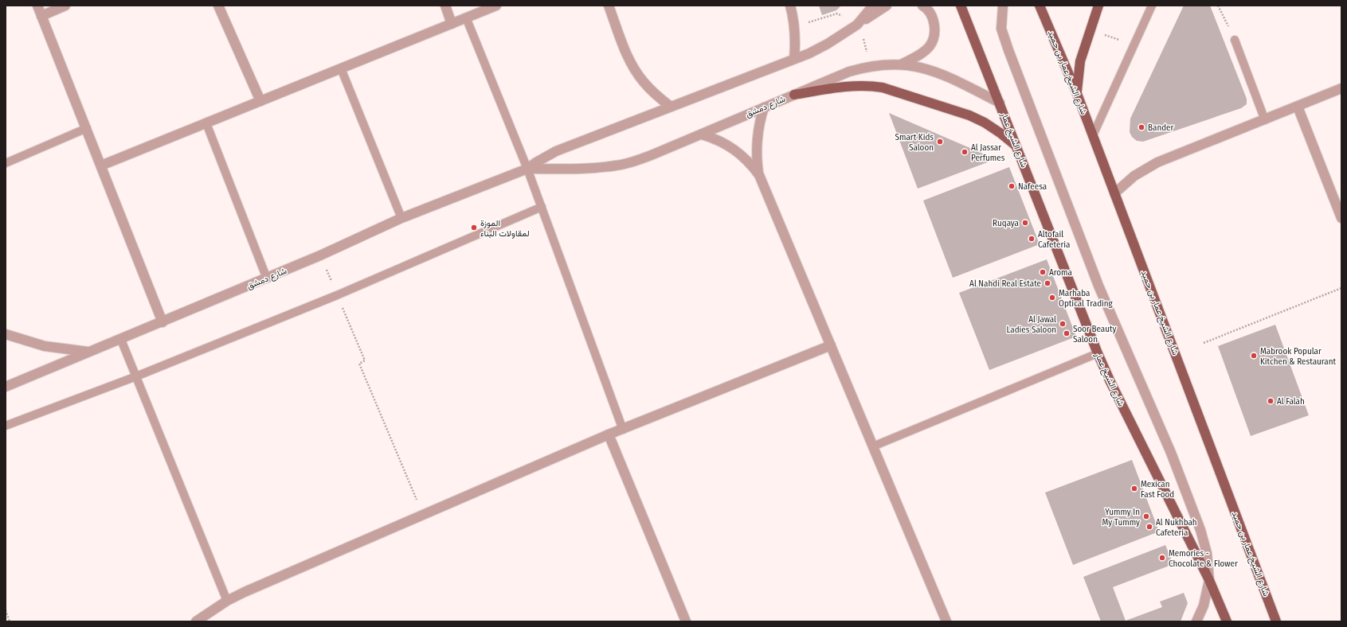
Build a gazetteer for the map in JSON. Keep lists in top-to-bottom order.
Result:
{
  "streets": {
    "main road": ["شارع الشيخ عمار بن حميد", "شارع الشيخ عمار"],
    "street": ["شارع دمشق"]
  },
  "crossings": [
    ["شارع دمشق", "شارع الشيخ عمار"]
  ],
  "places": [
    "Bander",
    "Smart Kids Saloon",
    "Al Jassar Perfumes",
    "Nafeesa",
    "Ruqaya",
    "الموزة لمقاولات البناء",
    "Altofail Cafeteria",
    "Aroma",
    "Al Nahdi Real Estate",
    "Marhaba Optical Trading",
    "Al Jawal Ladies Saloon",
    "Soor Beauty Saloon",
    "Mabrook Popular Kitchen & Restaurant",
    "Al Falah",
    "Mexican Fast Food",
    "Yummy In My Tummy",
    "Al Nukhbah Cafeteria",
    "Memories - Chocolate & Flower"
  ]
}
